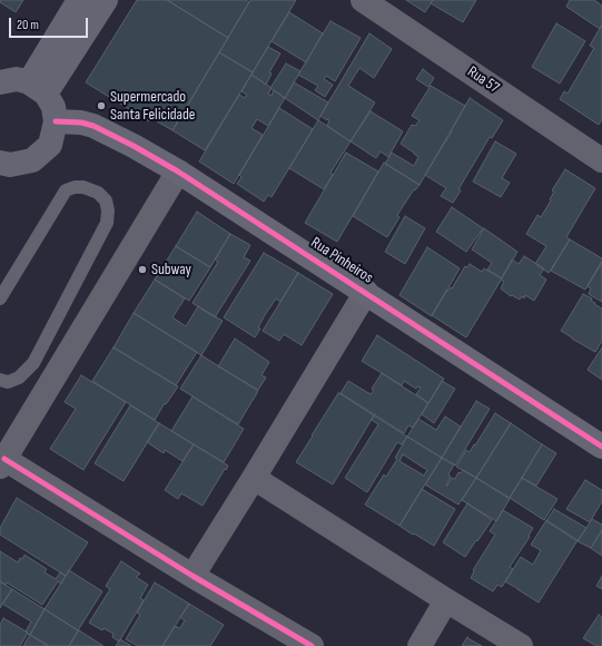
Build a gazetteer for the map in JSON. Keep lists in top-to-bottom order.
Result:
{
  "streets": {
    "street": ["Rua 57", "Rua Pinheiros"]
  },
  "places": ["Supermercado Santa Felicidade", "Subway"],
  "scale_bar": "20 m"
}
